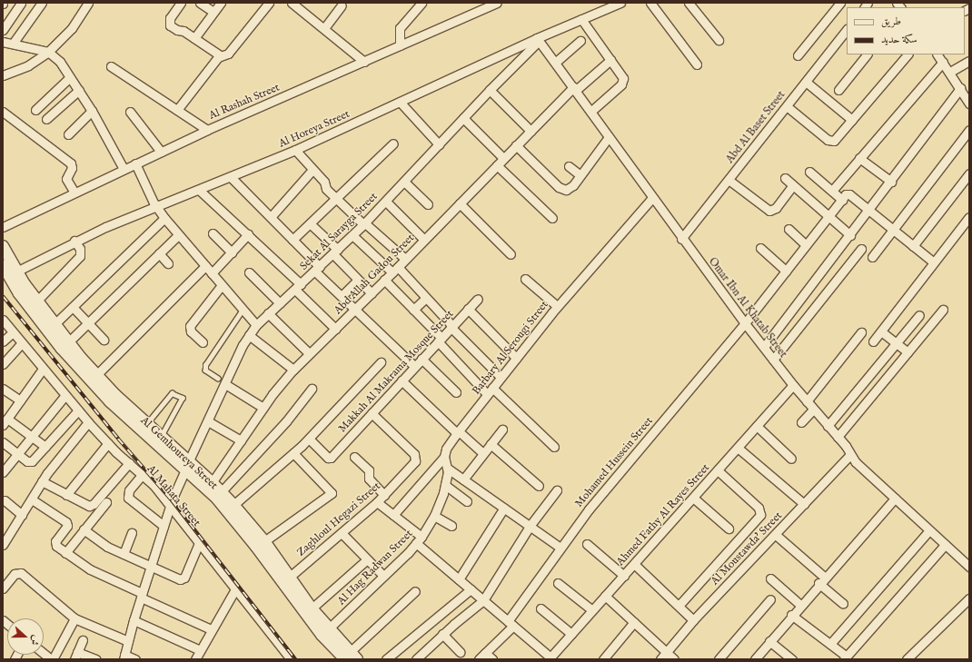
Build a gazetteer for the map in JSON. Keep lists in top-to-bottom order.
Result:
{
  "streets": {
    "main road": ["Al Gemhoureya Street"],
    "street": [
      "Al Rashah Street",
      "Abd Al Baset Street",
      "Al Horeya Street",
      "Sekat Al Sarayga Street",
      "Abd Allah Gadou Street",
      "Omar Ibn Al Khatab Street",
      "Barbary Al Serougi Street",
      "Makkah Al Makrama Mosque Street",
      "Mohamed Hussein Street",
      "Al Mahata Street",
      "Ahmed Fathy Al Rayes Street",
      "Zaghloul Hegazi Street",
      "Al Moustawda' Street",
      "Al Hag Radwan Street"
    ]
  },
  "crossings": [
    ["Abd Al Baset Street", "Omar Ibn Al Khatab Street"],
    ["Al Horeya Street", "Sekat Al Sarayga Street"],
    ["Al Horeya Street", "Omar Ibn Al Khatab Street"],
    ["Al Horeya Street", "Al Gemhoureya Street"],
    ["Sekat Al Sarayga Street", "Omar Ibn Al Khatab Street"],
    ["Sekat Al Sarayga Street", "Al Gemhoureya Street"],
    ["Sekat Al Sarayga Street", "Al Mahata Street"],
    ["Abd Allah Gadou Street", "Omar Ibn Al Khatab Street"],
    ["Abd Allah Gadou Street", "Al Gemhoureya Street"],
    ["Omar Ibn Al Khatab Street", "Barbary Al Serougi Street"],
    ["Omar Ibn Al Khatab Street", "Mohamed Hussein Street"],
    ["Omar Ibn Al Khatab Street", "Ahmed Fathy Al Rayes Street"],
    ["Omar Ibn Al Khatab Street", "Al Moustawda' Street"],
    ["Barbary Al Serougi Street", "Al Hag Radwan Street"],
    ["Makkah Al Makrama Mosque Street", "Zaghloul Hegazi Street"],
    ["Al Gemhoureya Street", "Zaghloul Hegazi Street"],
    ["Al Gemhoureya Street", "Al Hag Radwan Street"]
  ],
  "legend": ["طريق", "سكة حديد"],
  "north": "right"
}
